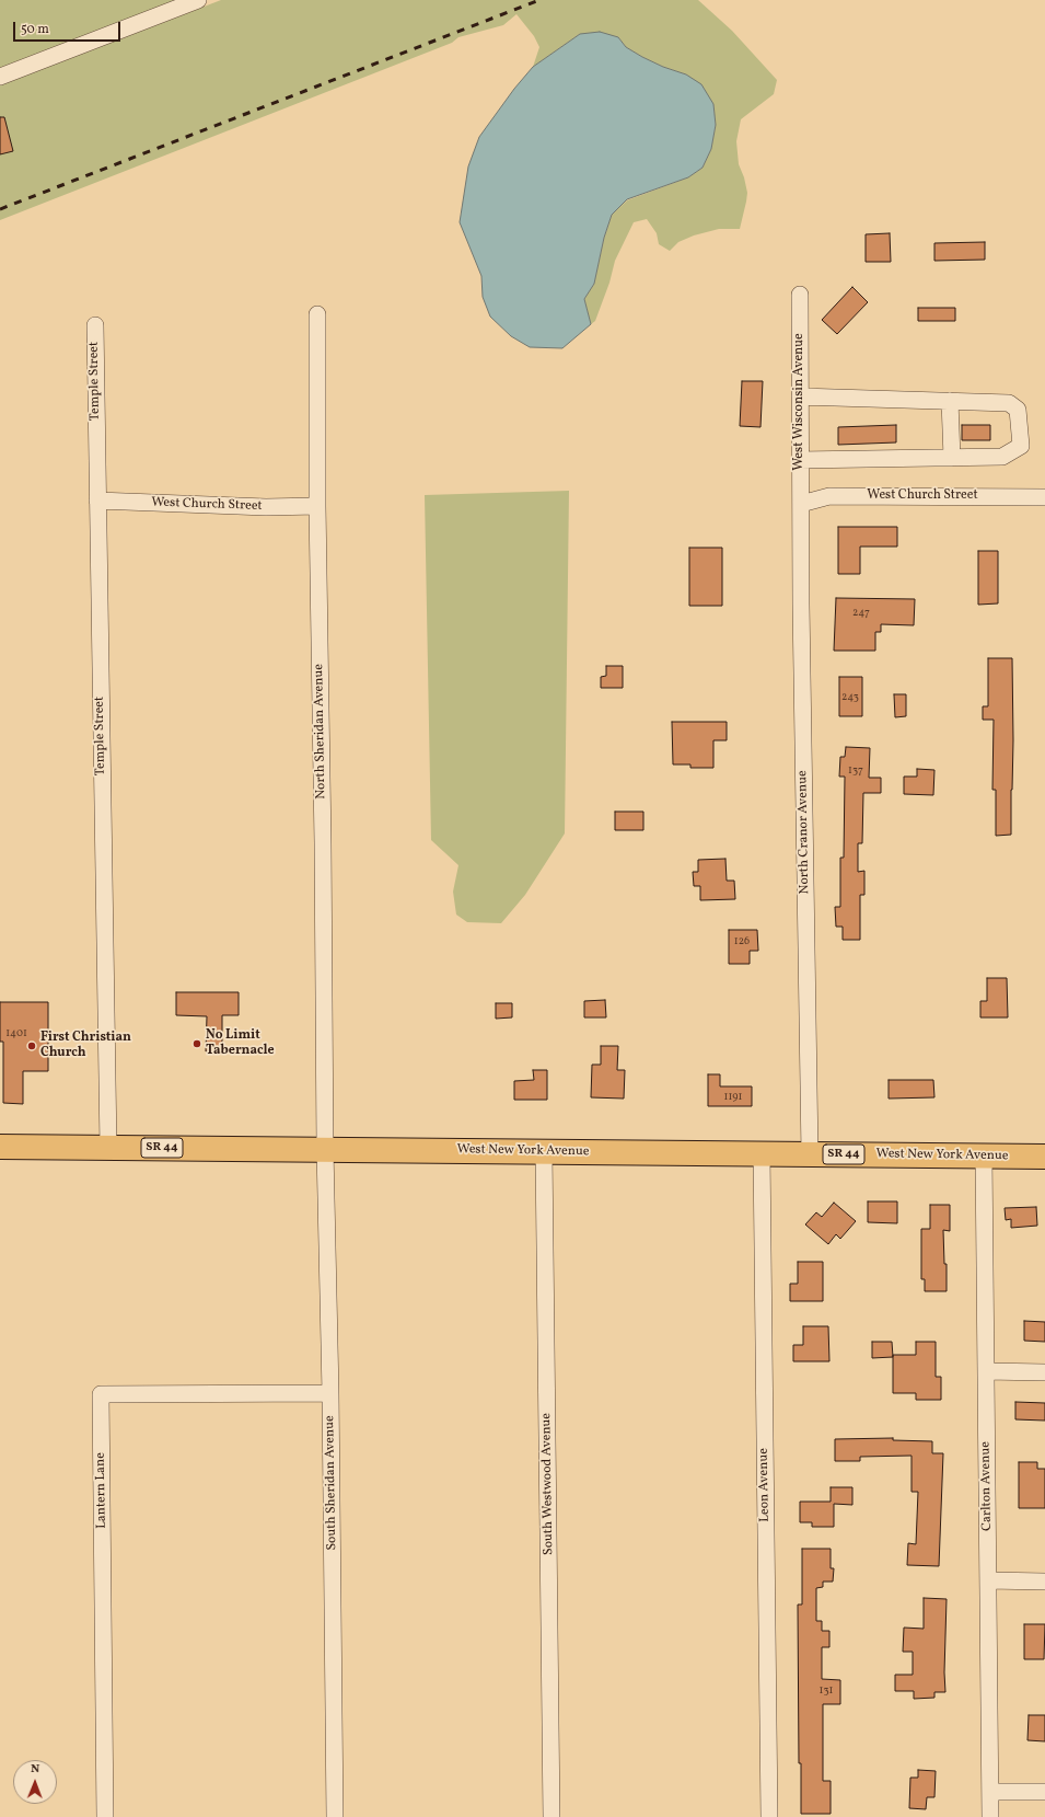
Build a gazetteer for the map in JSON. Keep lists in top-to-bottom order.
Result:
{
  "streets": {
    "main road": ["SR 44", "West New York Avenue"],
    "street": [
      "Temple Street",
      "West Wisconsin Avenue",
      "West Church Street",
      "North Sheridan Avenue",
      "North Cranor Avenue",
      "South Sheridan Avenue",
      "South Westwood Avenue",
      "Leon Avenue",
      "Carlton Avenue",
      "Lantern Lane"
    ]
  },
  "crossings": [
    ["Temple Street", "West Church Street"],
    ["Temple Street", "West New York Avenue"],
    ["West Wisconsin Avenue", "West Church Street"],
    ["West Wisconsin Avenue", "North Cranor Avenue"],
    ["West Church Street", "North Sheridan Avenue"],
    ["West Church Street", "North Cranor Avenue"],
    ["North Sheridan Avenue", "West New York Avenue"],
    ["North Sheridan Avenue", "South Sheridan Avenue"],
    ["North Cranor Avenue", "West New York Avenue"],
    ["West New York Avenue", "South Sheridan Avenue"],
    ["West New York Avenue", "South Westwood Avenue"],
    ["West New York Avenue", "Leon Avenue"],
    ["West New York Avenue", "Carlton Avenue"],
    ["South Sheridan Avenue", "Lantern Lane"]
  ],
  "places": ["No Limit Tabernacle", "First Christian Church"],
  "house_numbers": [
    "247",
    "243",
    "137",
    "126",
    "1401",
    "1191",
    "131"
  ],
  "scale_bar": "50 m",
  "north": "top"
}
